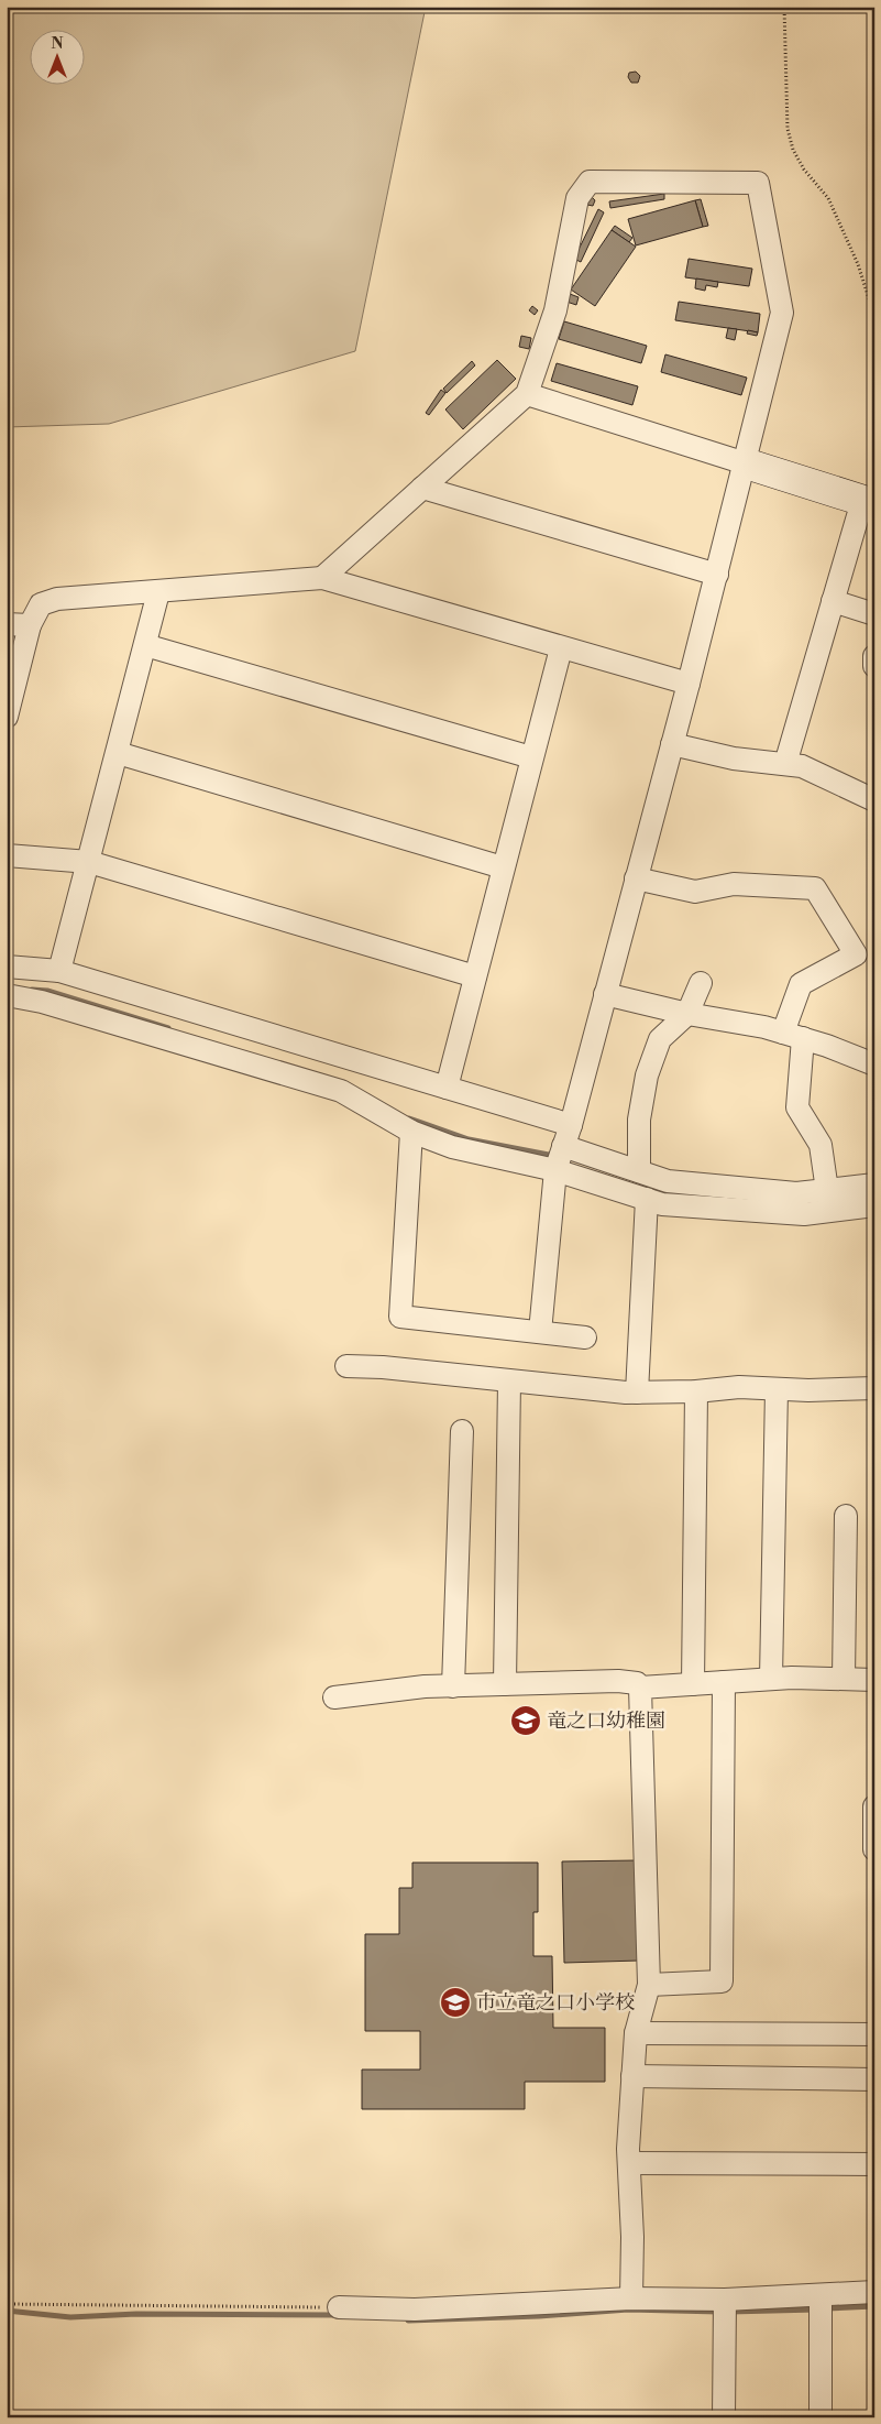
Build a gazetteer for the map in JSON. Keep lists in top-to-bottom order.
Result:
{
  "places": {
    "school or university": ["竜之口幼稚園", "市立竜之口小学校"]
  },
  "north": "top"
}
